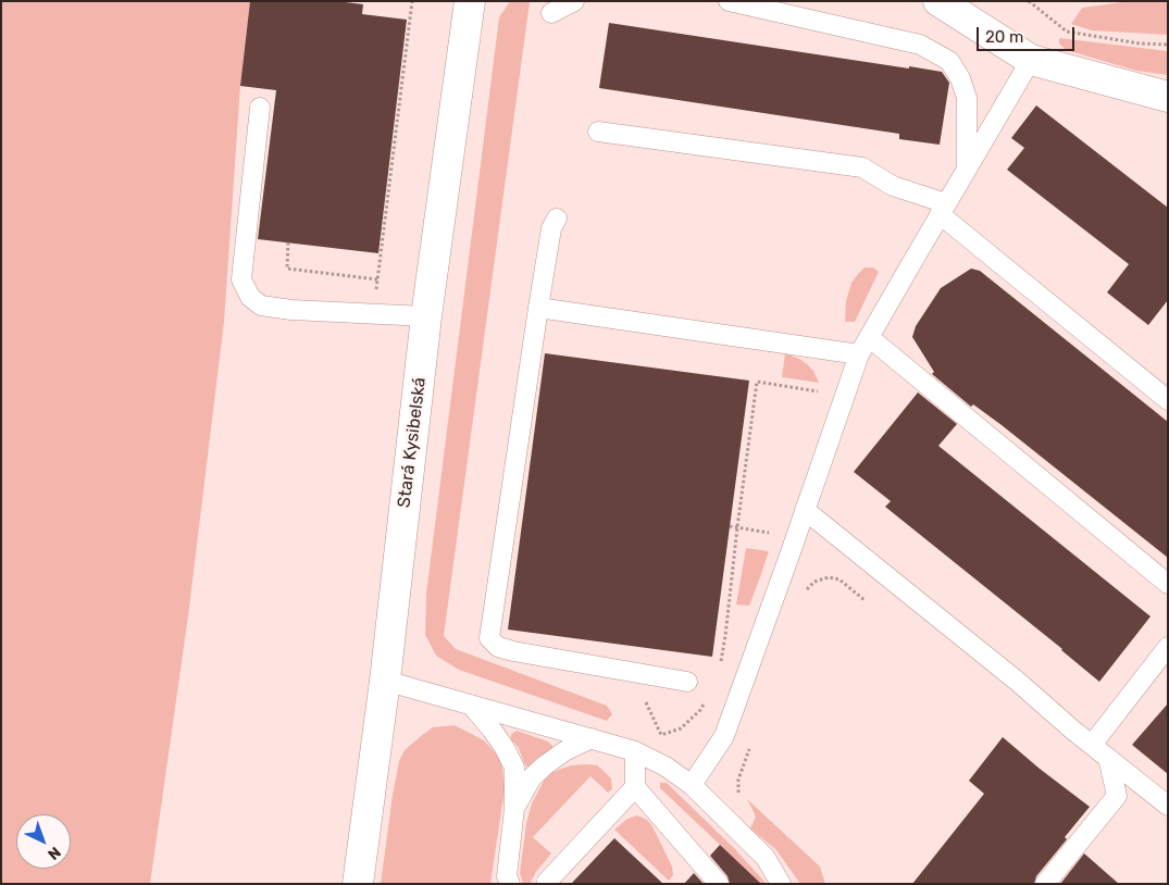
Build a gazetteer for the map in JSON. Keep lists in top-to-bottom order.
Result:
{
  "streets": {
    "street": ["Stará Kysibelská"]
  },
  "scale_bar": "20 m",
  "north": "bottom right"
}
